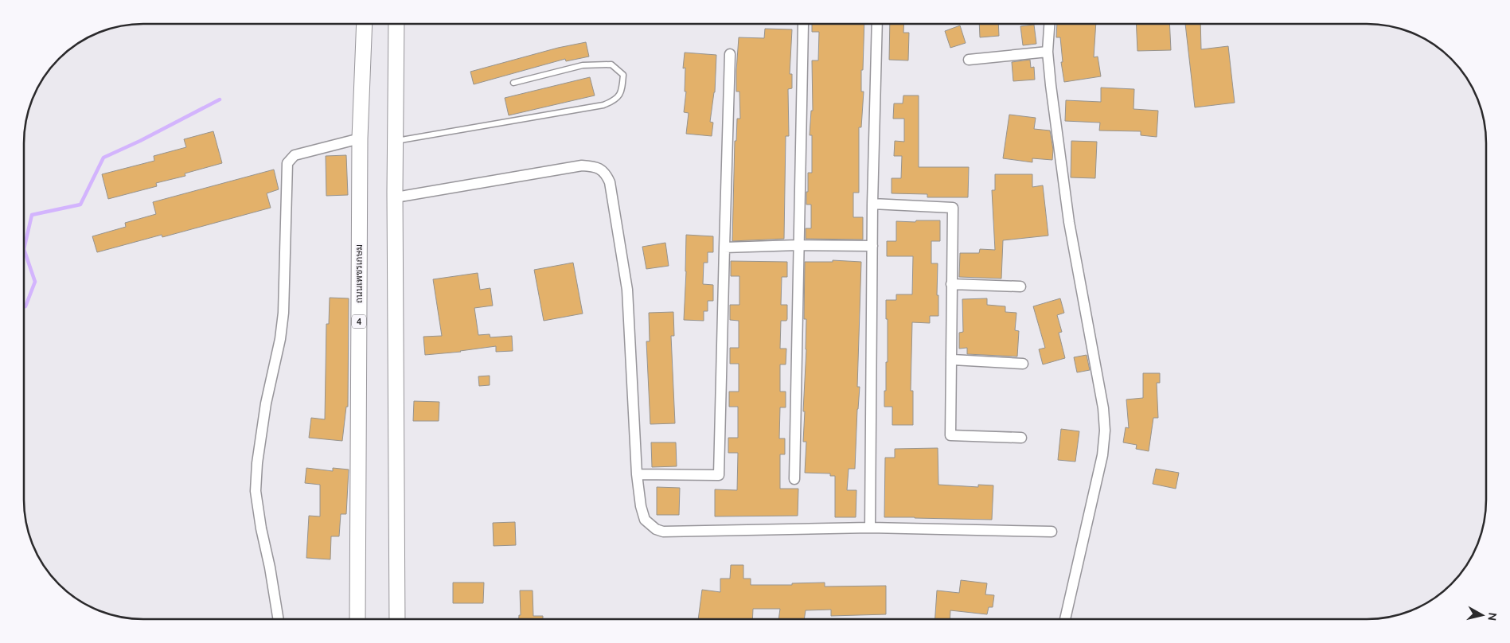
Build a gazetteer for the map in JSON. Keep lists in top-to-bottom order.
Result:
{
  "streets": {
    "main road": ["ถนนเพชรเกษม", "4"]
  },
  "north": "right"
}
